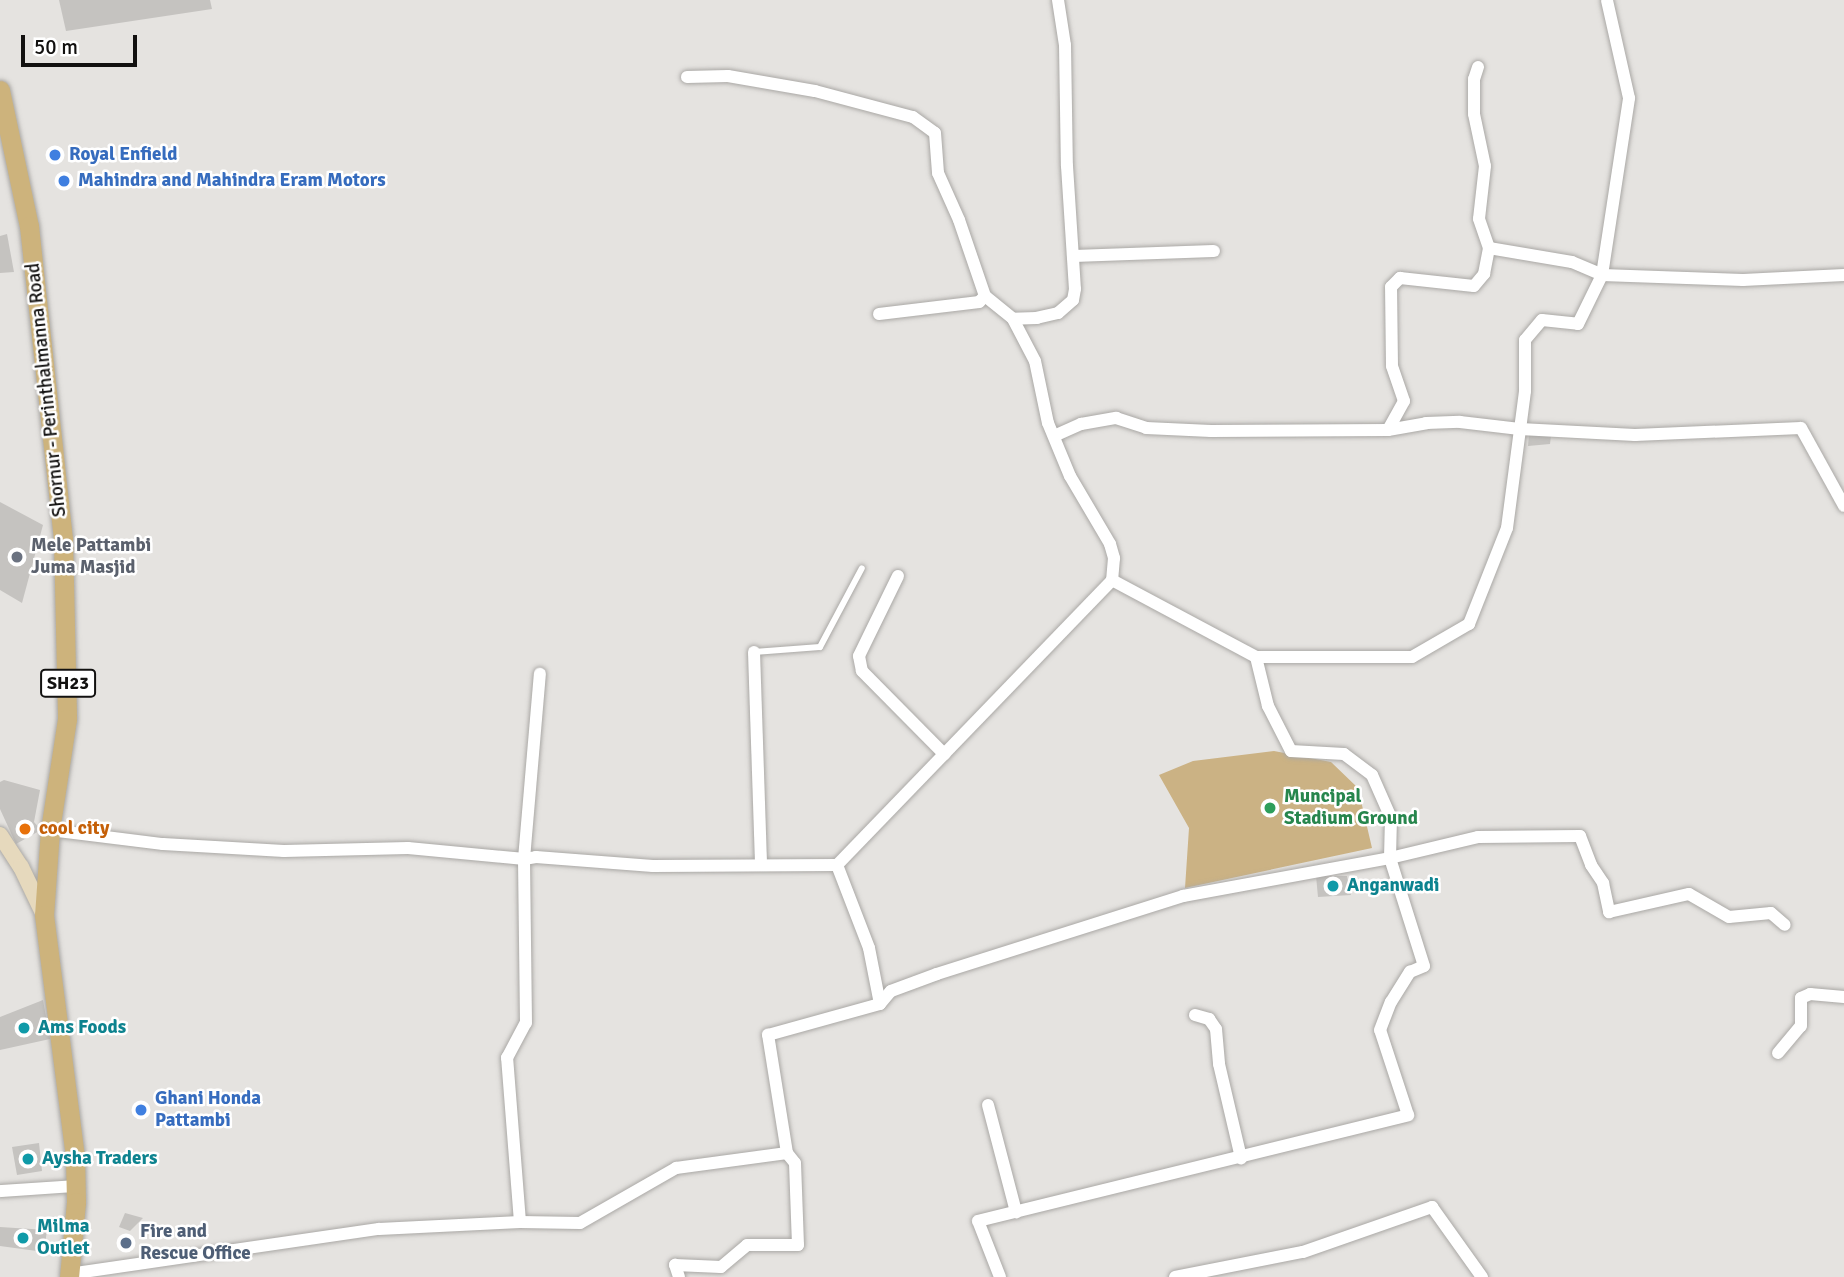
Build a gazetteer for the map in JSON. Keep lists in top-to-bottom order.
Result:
{
  "streets": {
    "main road": ["Shornur - Perinthalmanna Road", "SH23"]
  },
  "places": [
    "Royal Enfield",
    "Mahindra and Mahindra Eram Motors",
    "Mele Pattambi Juma Masjid",
    "Muncipal Stadium Ground",
    "cool city",
    "Anganwadi",
    "Ams Foods",
    "Ghani Honda Pattambi",
    "Aysha Traders",
    "Milma Outlet",
    "Fire and Rescue Office"
  ],
  "scale_bar": "50 m"
}
